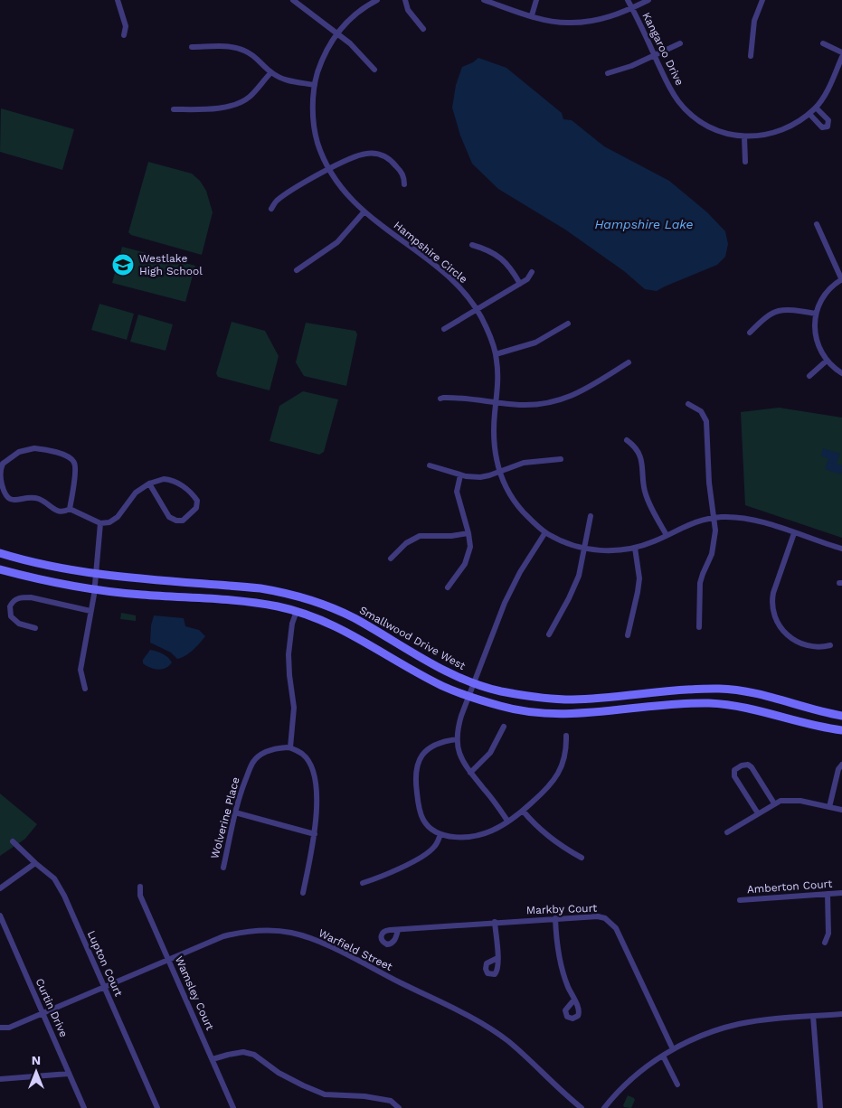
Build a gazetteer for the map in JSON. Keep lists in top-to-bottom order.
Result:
{
  "streets": {
    "street": [
      "Kangaroo Drive",
      "Hampshire Circle",
      "Smallwood Drive West",
      "Wolverine Place",
      "Amberton Court",
      "Markby Court",
      "Warfield Street",
      "Lupton Court",
      "Wamsley Court",
      "Curtin Drive"
    ]
  },
  "crossings": [
    ["Warfield Street", "Lupton Court"],
    ["Warfield Street", "Wamsley Court"],
    ["Warfield Street", "Curtin Drive"]
  ],
  "water": ["Hampshire Lake"],
  "places": {
    "school or university": ["Westlake High School"]
  },
  "north": "top"
}
